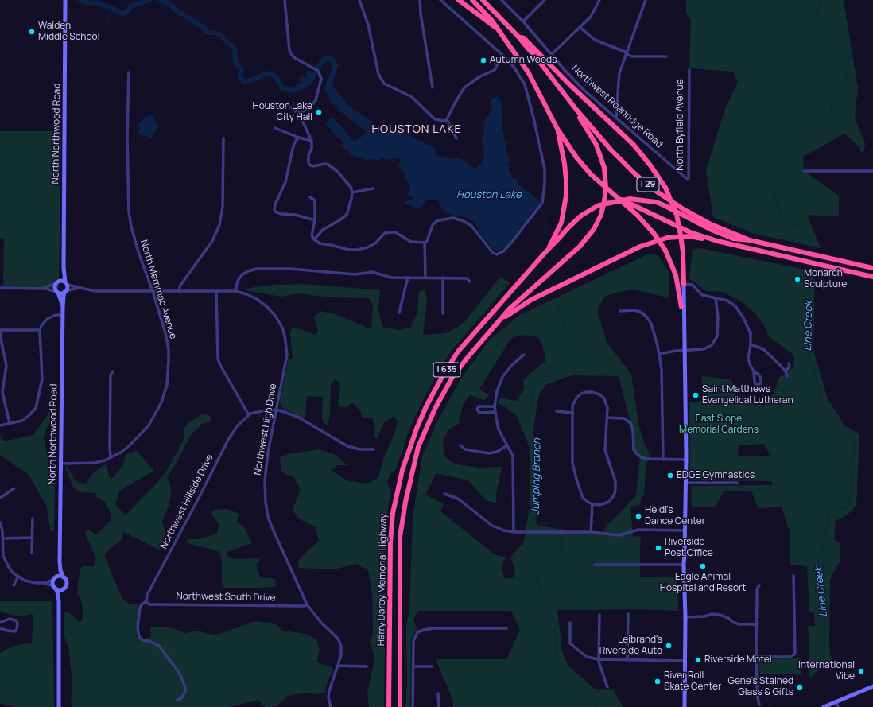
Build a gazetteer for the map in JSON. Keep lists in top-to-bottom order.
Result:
{
  "streets": {
    "highway": ["I 29", "I 635", "Harry Darby Memorial Highway"],
    "street": [
      "Northwest Roanridge Road",
      "North Byfield Avenue",
      "North Northwood Road",
      "North Merrimac Avenue",
      "Northwest High Drive",
      "Northwest Hillside Drive",
      "Northwest South Drive"
    ]
  },
  "crossings": [
    ["Northwest Roanridge Road", "North Byfield Avenue"],
    ["North Northwood Road", "North Merrimac Avenue"],
    ["Northwest High Drive", "Northwest South Drive"],
    ["Northwest Hillside Drive", "Northwest South Drive"]
  ],
  "districts": ["HOUSTON LAKE"],
  "water": ["Houston Lake", "Line Creek", "Jumping Branch"],
  "parks": ["East Slope Memorial Gardens"],
  "places": [
    "Walden Middle School",
    "Autumn Woods",
    "Houston Lake City Hall",
    "Monarch Sculpture",
    "Saint Matthews Evangelical Lutheran",
    "EDGE Gymnastics",
    "Heidi's Dance Center",
    "Riverside Post Office",
    "Eagle Animal Hospital and Resort",
    "Leibrand's Riverside Auto",
    "Riverside Motel",
    "International Vibe",
    "River Roll Skate Center",
    "Gene's Stained Glass & Gifts"
  ]
}
